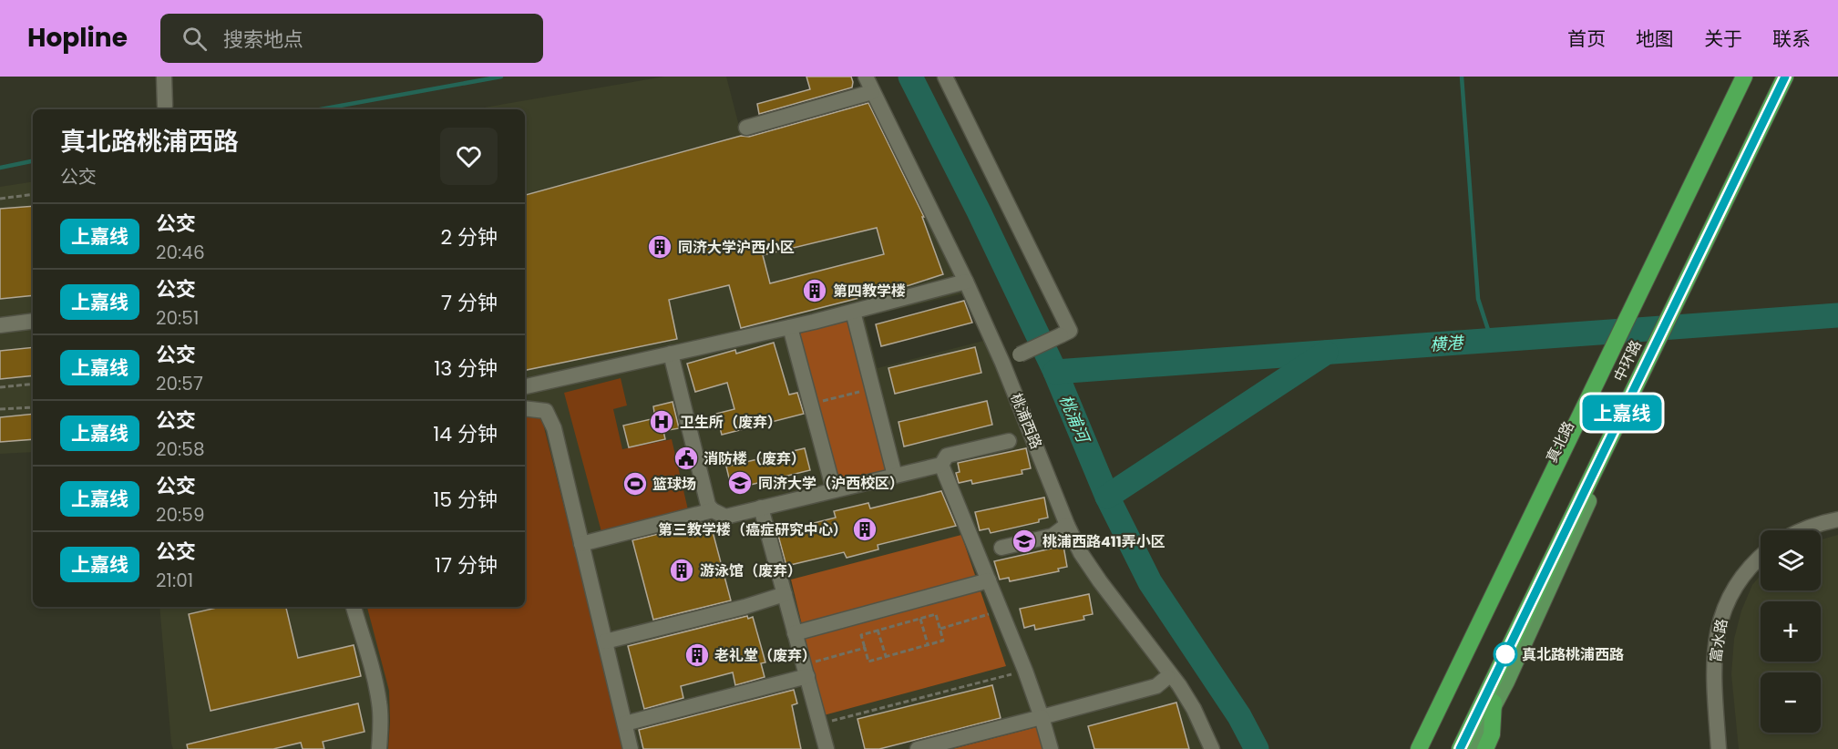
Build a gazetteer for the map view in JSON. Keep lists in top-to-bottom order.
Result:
{
  "streets": {
    "highway": ["中环路"],
    "main road": ["真北路"],
    "street": ["桃浦西路", "富水路"]
  },
  "water": ["横港", "桃浦河"],
  "places": {
    "building": [
      "同济大学沪西小区",
      "第四教学楼",
      "第三教学楼（癌症研究中心）",
      "游泳馆（废弃）",
      "老礼堂（废弃）"
    ],
    "hospital": ["卫生所（废弃）"],
    "public building": ["消防楼（废弃）"],
    "school or university": ["同济大学（沪西校区）", "桃浦西路411弄小区"],
    "sports": ["篮球场"],
    "other": ["真北路桃浦西路"]
  },
  "lines": ["bus line 上嘉线"],
  "page": {
    "header": "Hopline",
    "search": "搜索地点",
    "nav": [
      "首页",
      "地图",
      "关于",
      "联系"
    ],
    "on_map": "上嘉线",
    "heading": ["真北路桃浦西路", "公交"],
    "list": [
      {
        "mark": "上嘉线",
        "name": "公交",
        "note": "20:46",
        "value": "2 分钟"
      },
      {
        "mark": "上嘉线",
        "name": "公交",
        "note": "20:51",
        "value": "7 分钟"
      },
      {
        "mark": "上嘉线",
        "name": "公交",
        "note": "20:57",
        "value": "13 分钟"
      },
      {
        "mark": "上嘉线",
        "name": "公交",
        "note": "20:58",
        "value": "14 分钟"
      },
      {
        "mark": "上嘉线",
        "name": "公交",
        "note": "20:59",
        "value": "15 分钟"
      },
      {
        "mark": "上嘉线",
        "name": "公交",
        "note": "21:01",
        "value": "17 分钟"
      }
    ],
    "map_buttons": ["+", "−"]
  }
}
